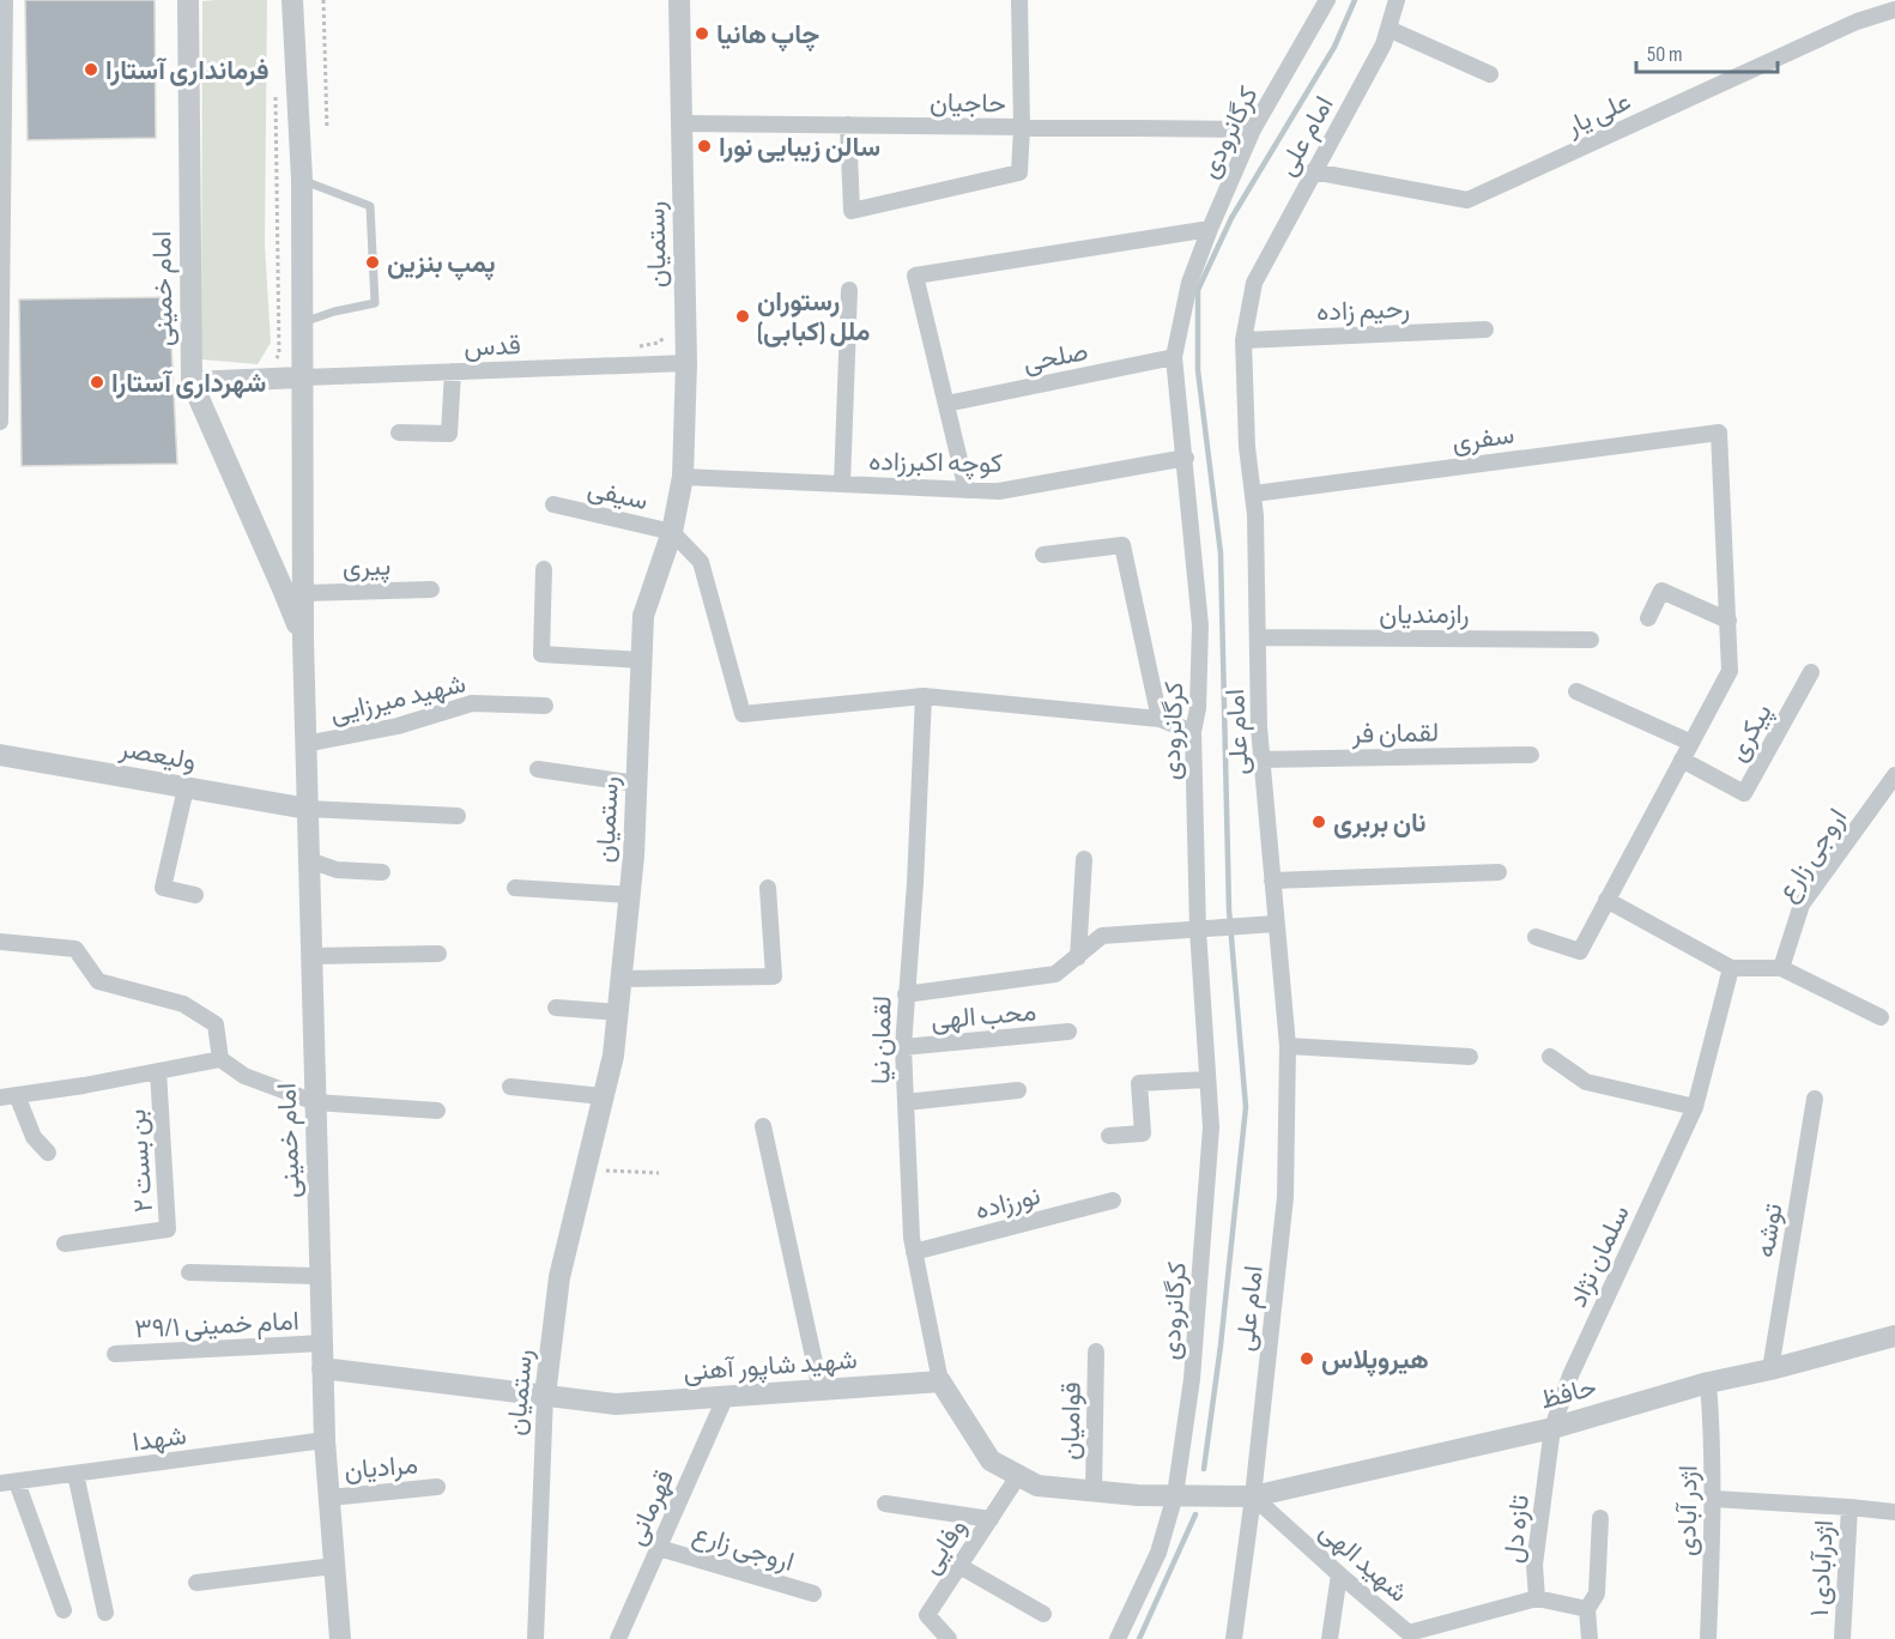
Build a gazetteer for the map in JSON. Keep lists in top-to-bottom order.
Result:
{
  "streets": {
    "street": [
      "حاجیان",
      "علی یار",
      "کرگانرودی",
      "امام علی",
      "رستمیان",
      "امام خمینی",
      "رحیم زاده",
      "قدس",
      "صلحی",
      "سفری",
      "کوچه اکبرزاده",
      "سیفی",
      "پیری",
      "رازمندیان",
      "شهید میرزایی",
      "لقمان فر",
      "پیکری",
      "ولیعصر",
      "اروجی زارع",
      "محب الهی",
      "لقمان نیا",
      "بن بست ۲",
      "نورزاده",
      "توشه",
      "سلمان نژاد",
      "امام خمینی ۳۹/۱",
      "شهید شاپور آهنی",
      "حافظ",
      "قوامیان",
      "شهدا",
      "مرادیان",
      "قهرمانی",
      "اژدر آبادی",
      "تازه دل",
      "وفایی",
      "شهید الهی",
      "اژدرآبادی ۱"
    ]
  },
  "crossings": [
    ["حاجیان", "کرگانرودی"],
    ["حاجیان", "رستمیان"],
    ["علی یار", "امام علی"],
    ["کرگانرودی", "صلحی"],
    ["کرگانرودی", "کوچه اکبرزاده"],
    ["کرگانرودی", "حافظ"],
    ["امام علی", "رحیم زاده"],
    ["امام علی", "سفری"],
    ["امام علی", "رازمندیان"],
    ["امام علی", "لقمان فر"],
    ["امام علی", "حافظ"],
    ["امام علی", "شهید الهی"],
    ["رستمیان", "قدس"],
    ["رستمیان", "کوچه اکبرزاده"],
    ["رستمیان", "سیفی"],
    ["رستمیان", "شهید شاپور آهنی"],
    ["امام خمینی", "قدس"],
    ["امام خمینی", "پیری"],
    ["امام خمینی", "شهید میرزایی"],
    ["امام خمینی", "ولیعصر"],
    ["امام خمینی", "امام خمینی ۳۹/۱"],
    ["امام خمینی", "شهید شاپور آهنی"],
    ["امام خمینی", "شهدا"],
    ["امام خمینی", "مرادیان"],
    ["اروجی زارع", "قهرمانی"],
    ["محب الهی", "لقمان نیا"],
    ["لقمان نیا", "نورزاده"],
    ["لقمان نیا", "شهید شاپور آهنی"],
    ["توشه", "حافظ"],
    ["سلمان نژاد", "حافظ"],
    ["سلمان نژاد", "تازه دل"],
    ["شهید شاپور آهنی", "قهرمانی"],
    ["حافظ", "اژدر آبادی"],
    ["حافظ", "تازه دل"],
    ["حافظ", "شهید الهی"],
    ["اژدر آبادی", "اژدرآبادی ۱"],
    ["تازه دل", "شهید الهی"]
  ],
  "places": [
    "چاپ هانیا",
    "فرمانداری آستارا",
    "سالن زیبایی نورا",
    "پمپ بنزین",
    "رستوران ملل (کبابی)",
    "شهرداری آستارا",
    "نان بربری",
    "هیروپلاس"
  ],
  "scale_bar": "50 m"
}
